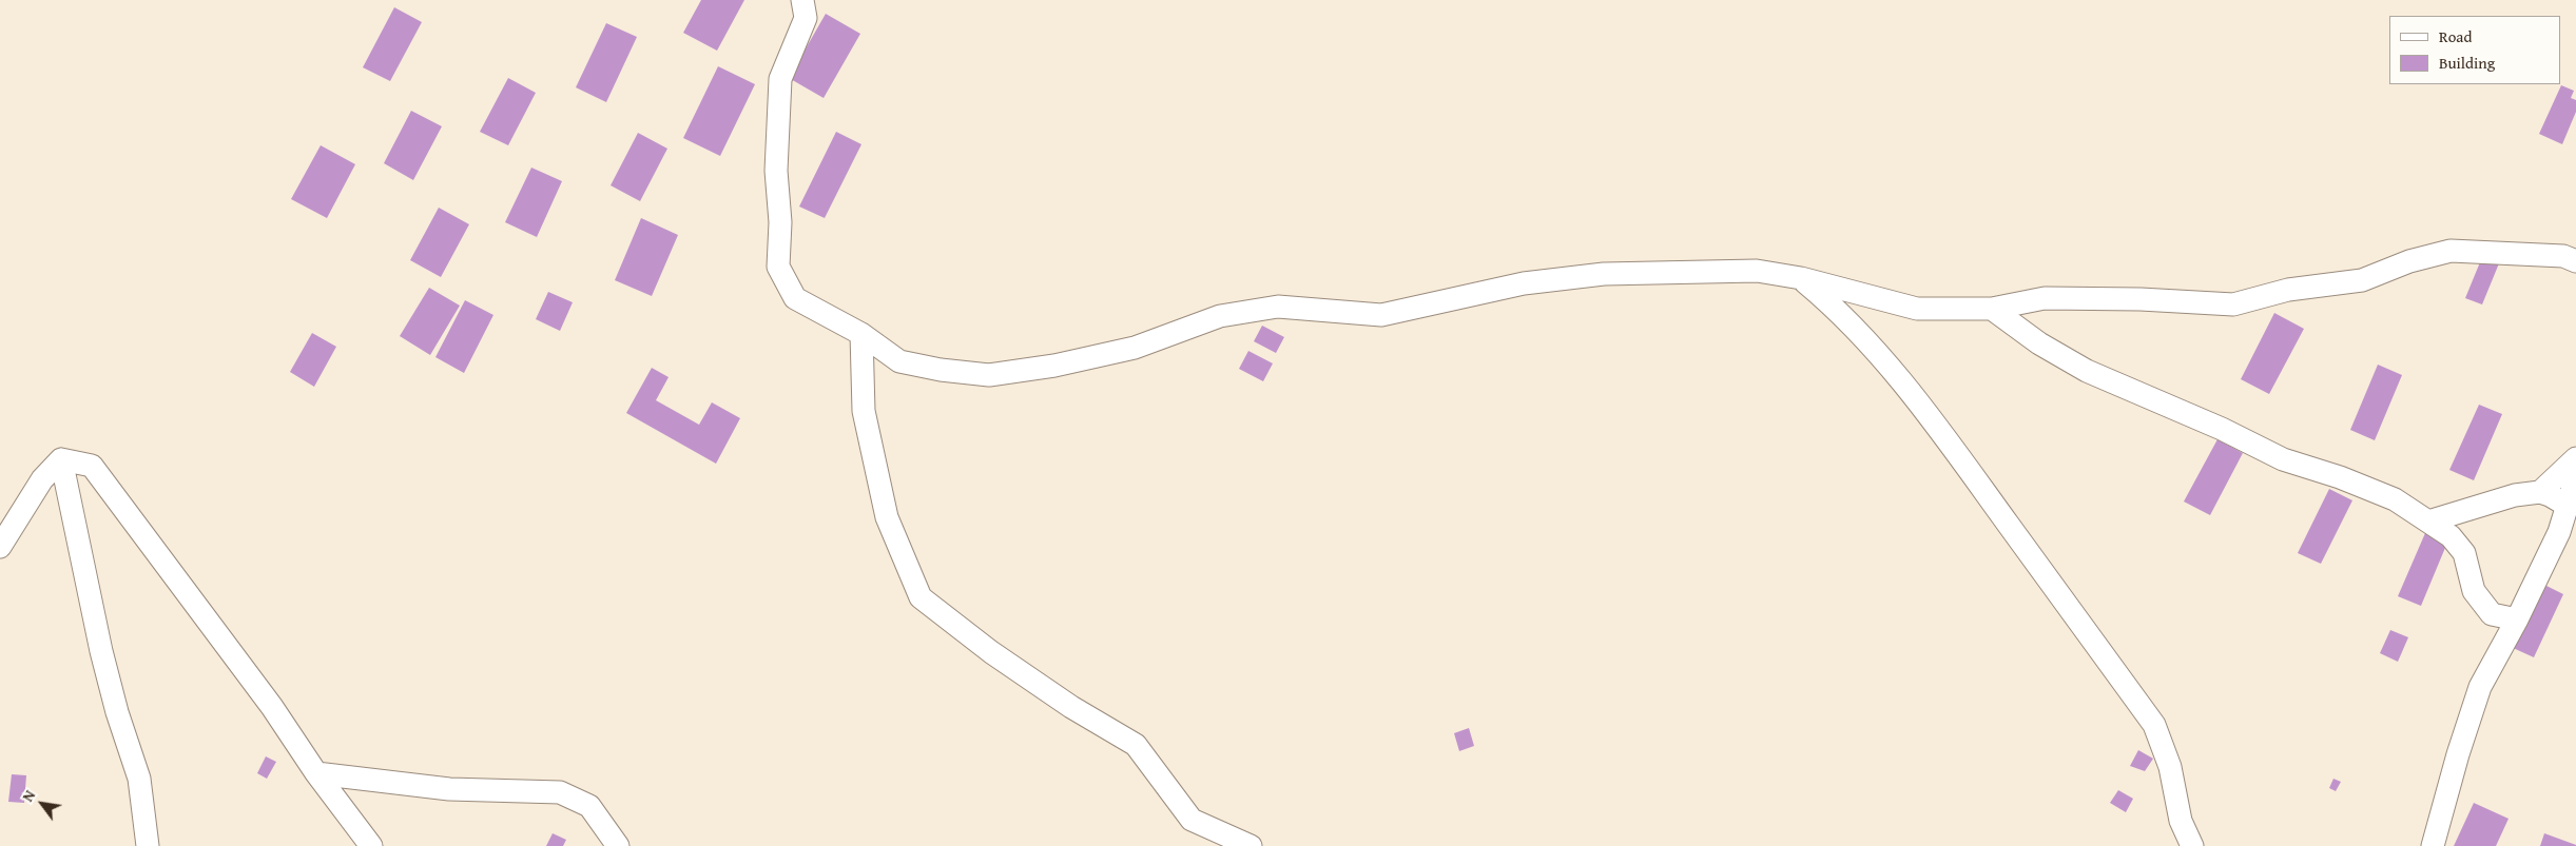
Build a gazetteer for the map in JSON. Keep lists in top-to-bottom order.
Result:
{
  "legend": ["Road", "Building"],
  "north": "top left"
}
